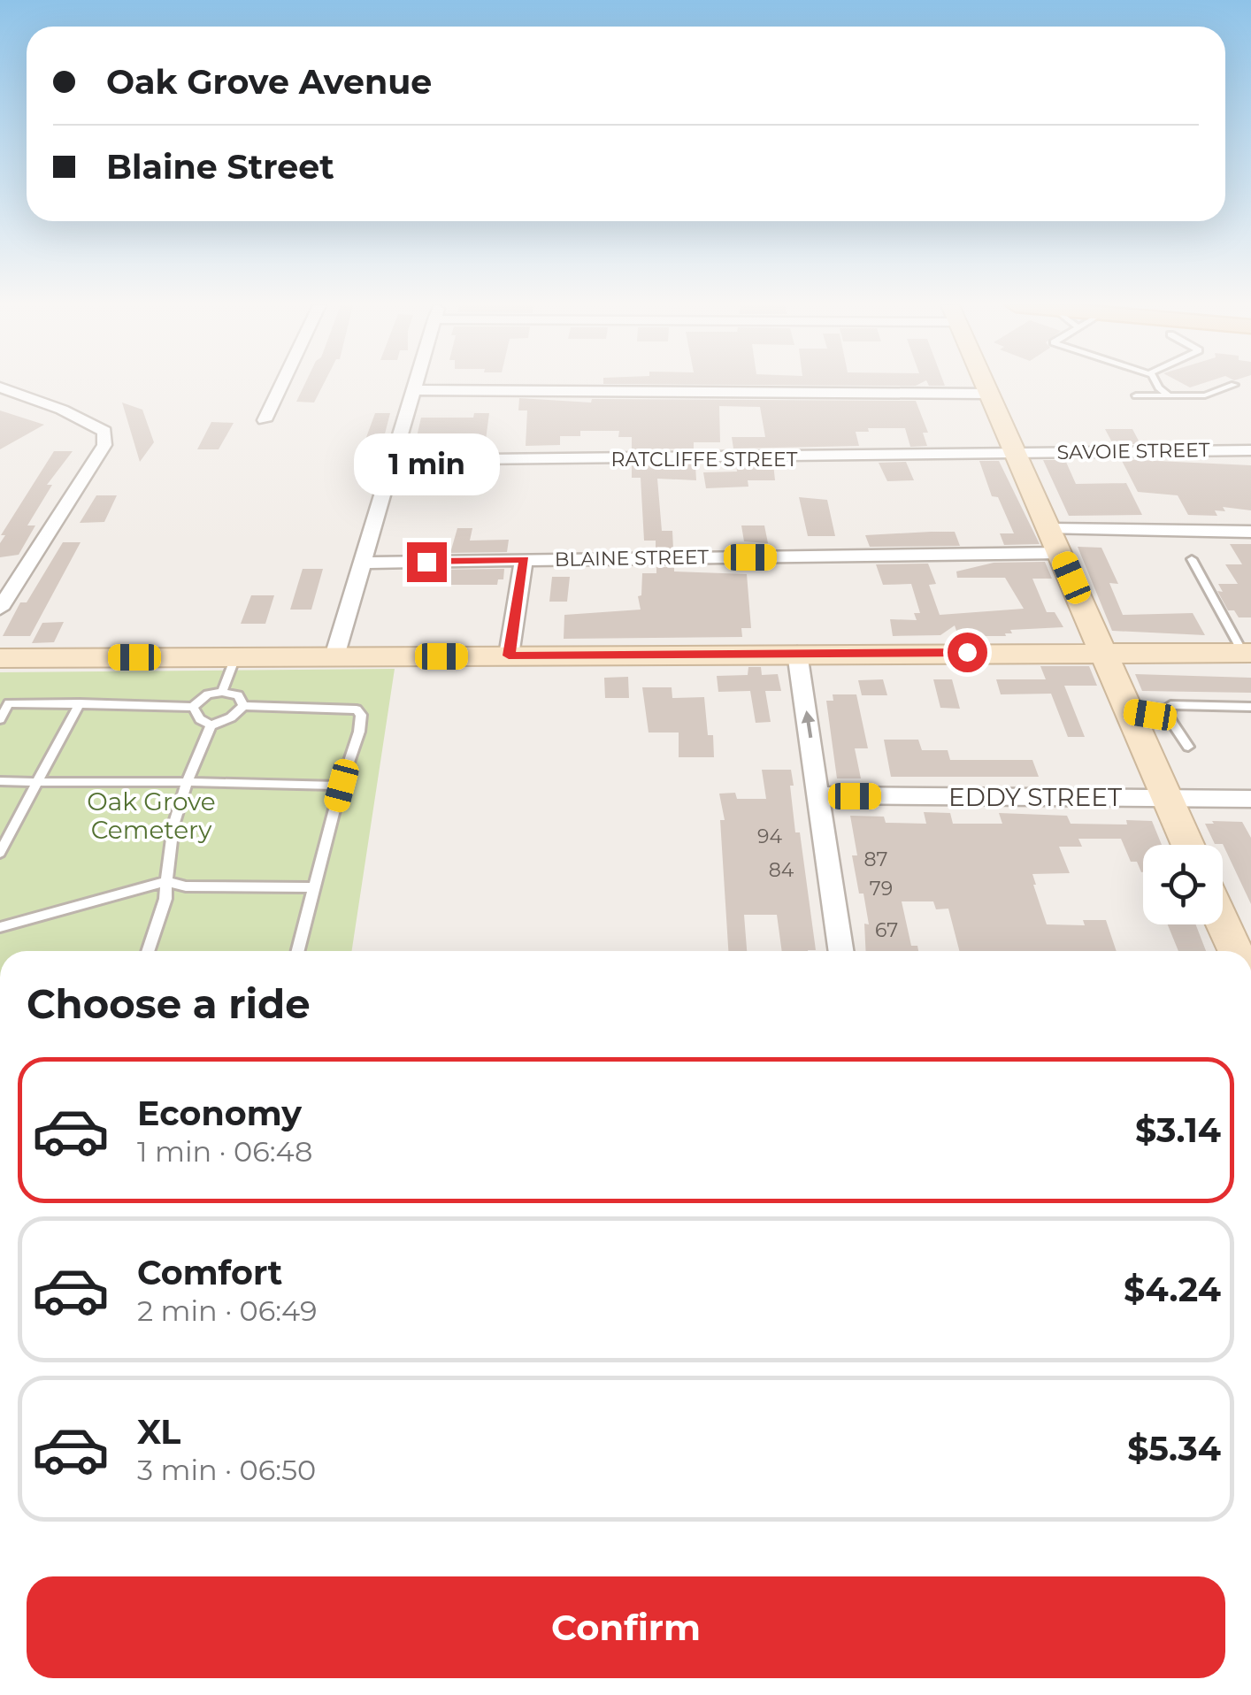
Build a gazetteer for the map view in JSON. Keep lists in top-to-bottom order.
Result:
{
  "streets": {
    "street": [
      "SAVOIE STREET",
      "RATCLIFFE STREET",
      "BLAINE STREET",
      "EDDY STREET"
    ]
  },
  "crossings": [
    ["SAVOIE STREET", "RATCLIFFE STREET"]
  ],
  "parks": ["Oak Grove Cemetery"],
  "house_numbers": [
    "94",
    "87",
    "84",
    "79",
    "67"
  ],
  "page": {
    "banner": ["Oak Grove Avenue", "Blaine Street"],
    "bubble": "1 min",
    "heading": "Choose a ride",
    "list": [
      {
        "name": "Economy",
        "note": "1 min · 06:48",
        "value": "$3.14"
      },
      {
        "name": "Comfort",
        "note": "2 min · 06:49",
        "value": "$4.24"
      },
      {
        "name": "XL",
        "note": "3 min · 06:50",
        "value": "$5.34"
      }
    ],
    "buttons": "Confirm"
  }
}
